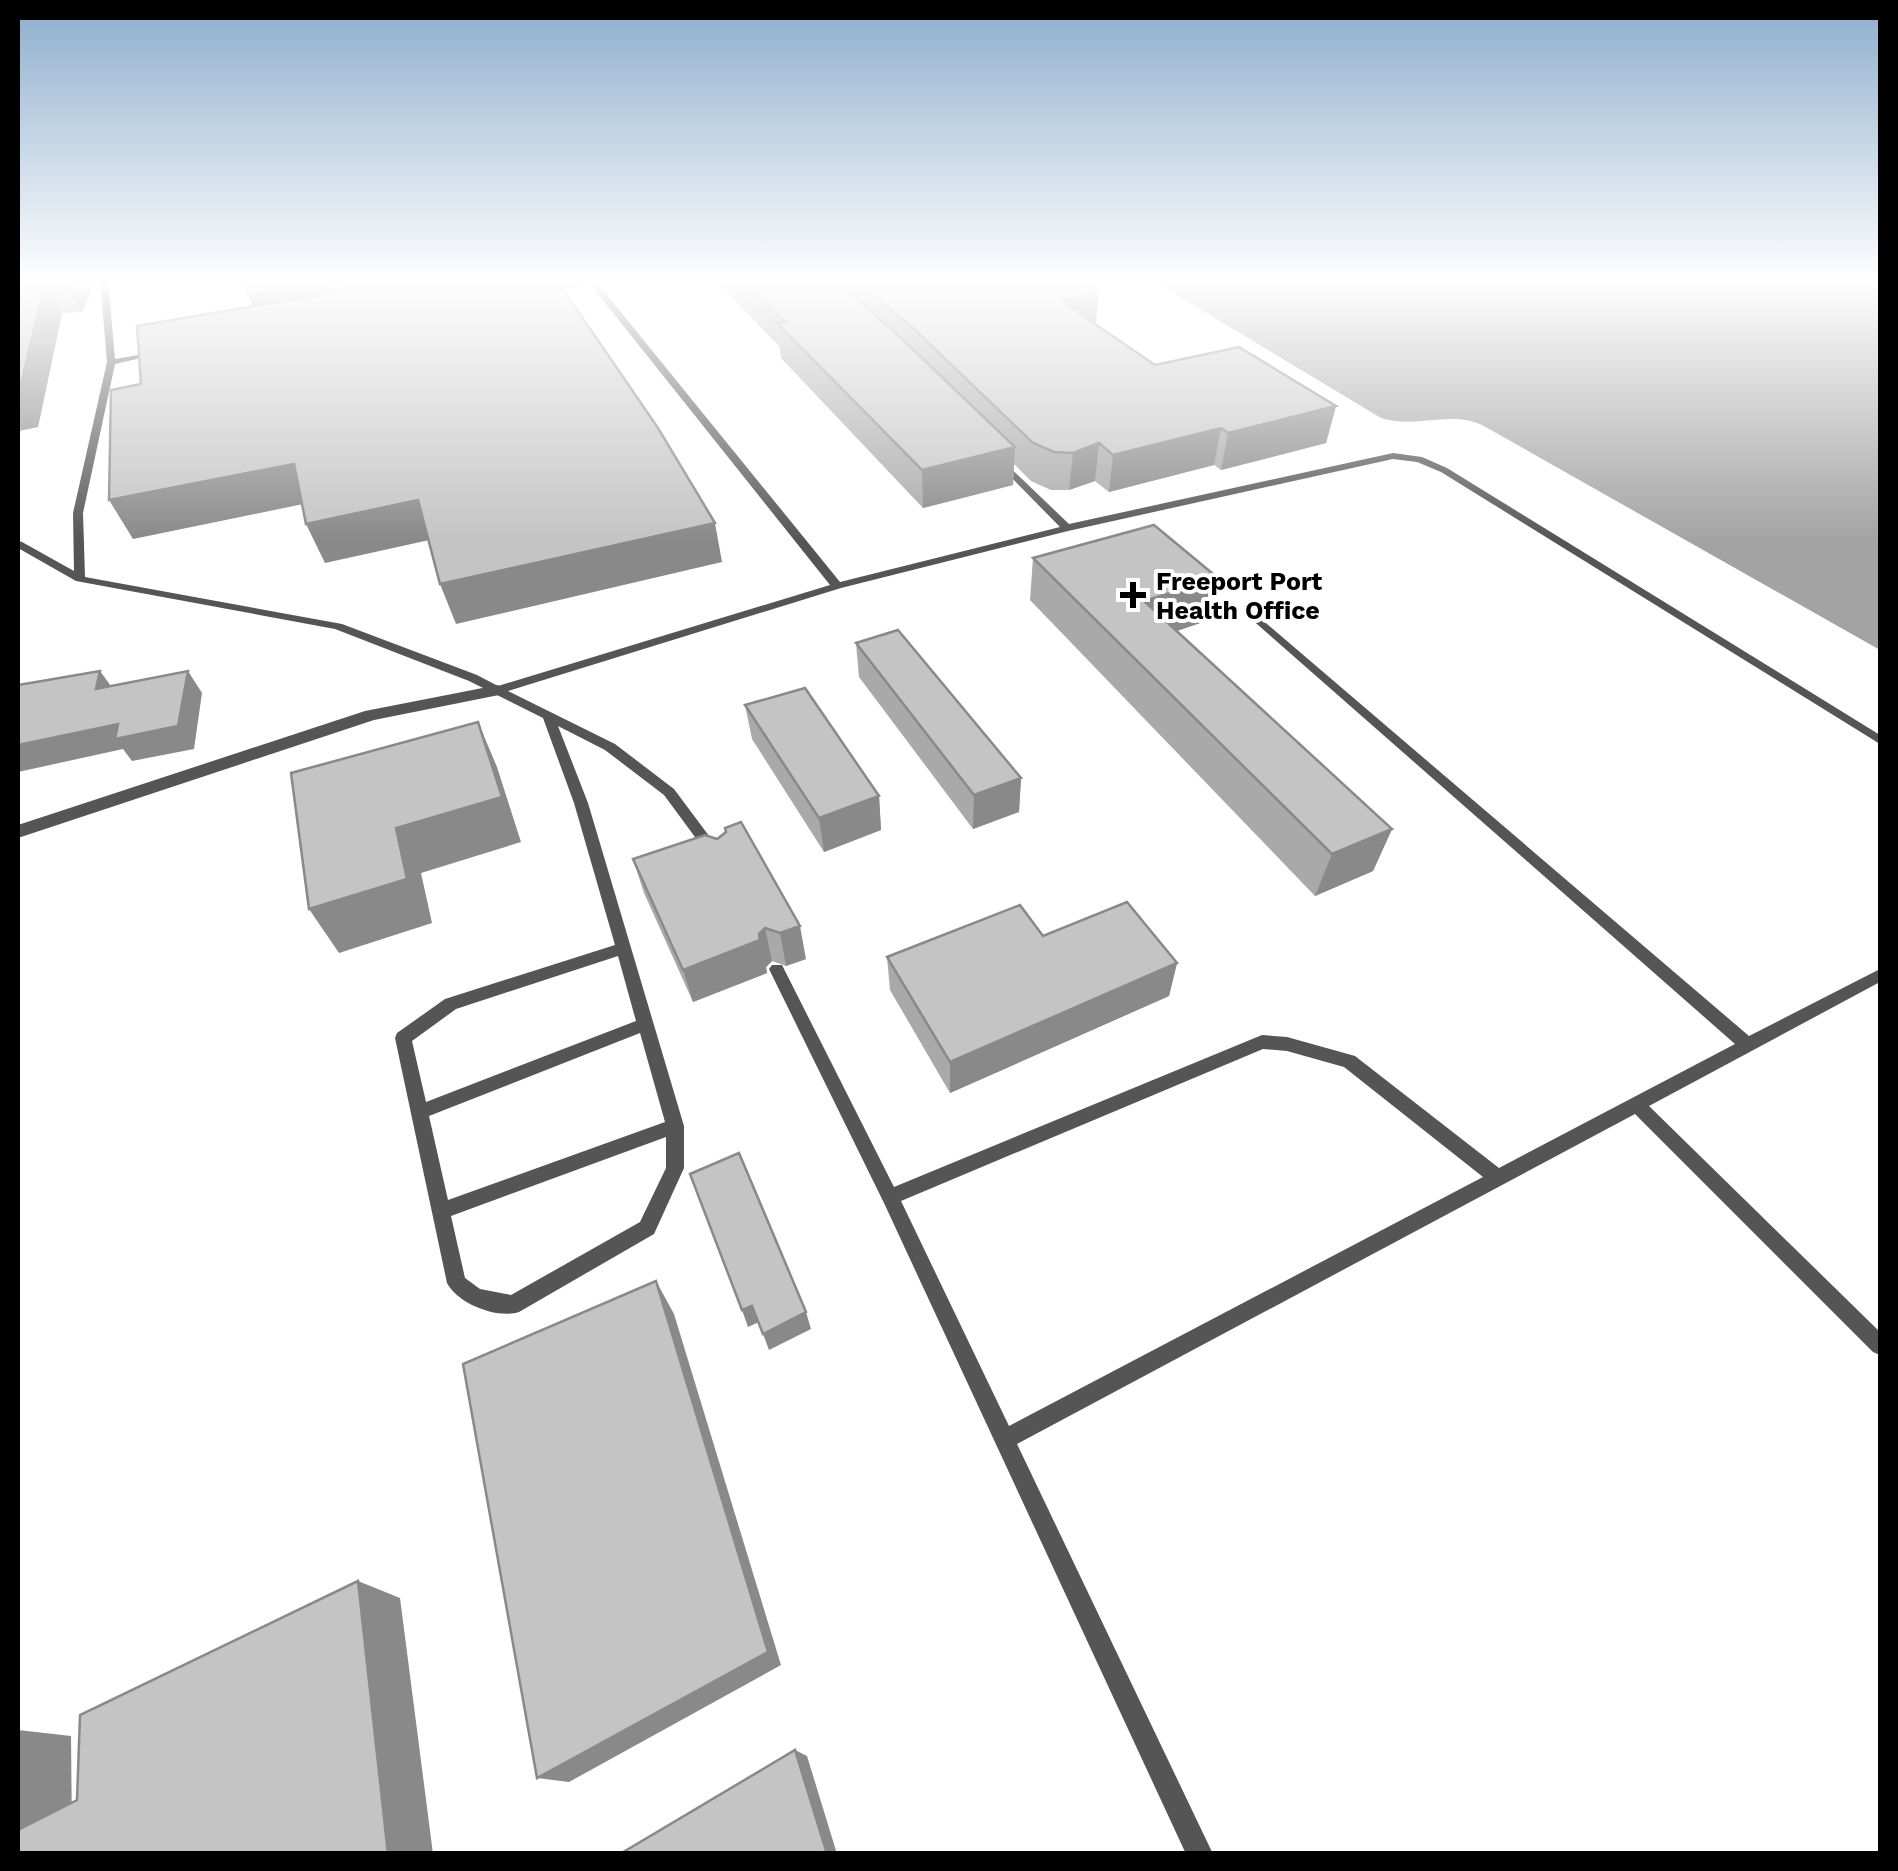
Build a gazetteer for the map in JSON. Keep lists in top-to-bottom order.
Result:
{
  "places": {
    "health": ["Freeport Port Health Office"]
  }
}
